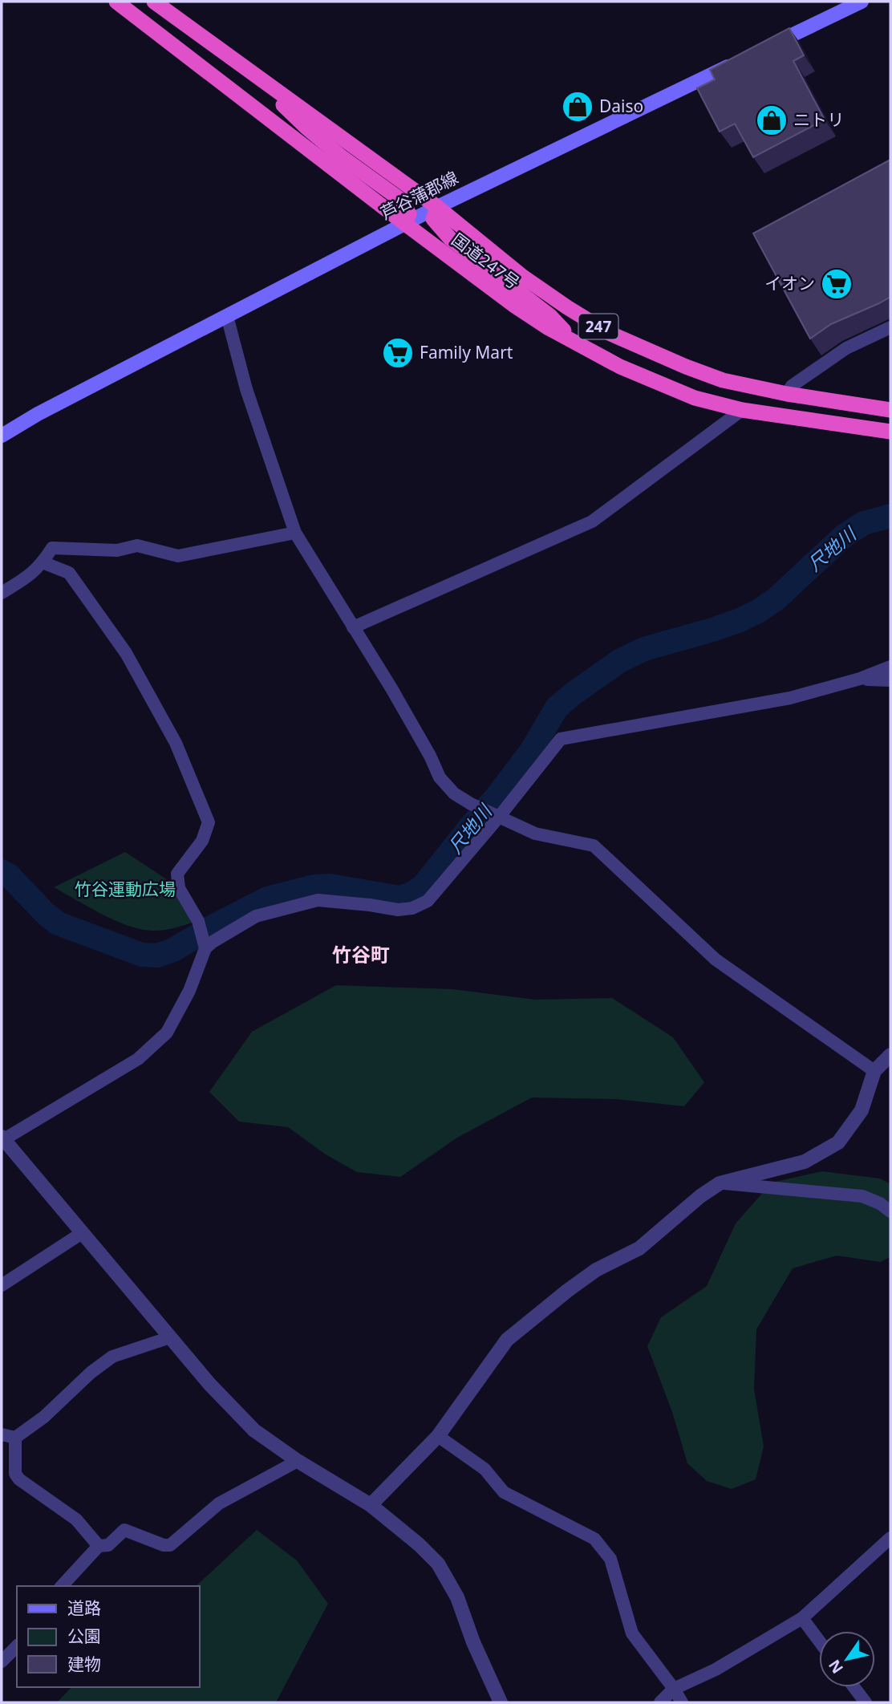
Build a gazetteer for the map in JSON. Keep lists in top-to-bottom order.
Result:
{
  "streets": {
    "highway": ["国道247号", "247"],
    "main road": ["芦谷蒲郡線"]
  },
  "crossings": [
    ["芦谷蒲郡線", "国道247号"],
    ["芦谷蒲郡線", "247"],
    ["国道247号", "247"]
  ],
  "districts": ["竹谷町"],
  "water": ["尺地川"],
  "parks": ["竹谷運動広場"],
  "places": {
    "shop": ["Daiso", "ニトリ"],
    "supermarket": ["イオン", "Family Mart"]
  },
  "legend": ["道路", "公園", "建物"],
  "north": "bottom left"
}
